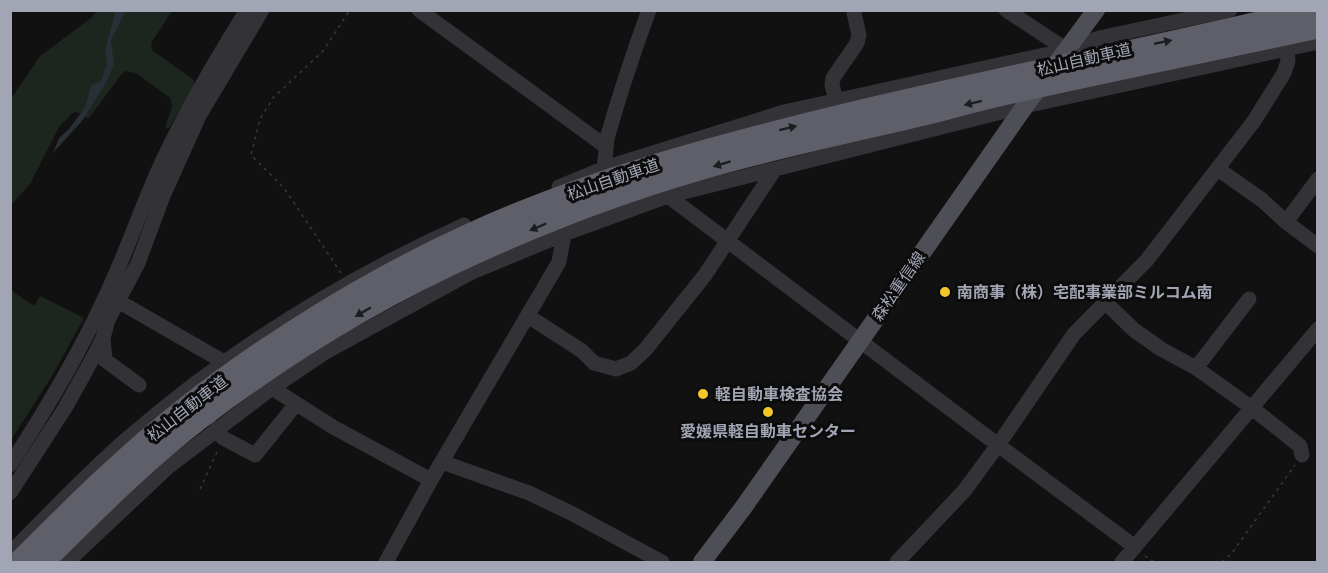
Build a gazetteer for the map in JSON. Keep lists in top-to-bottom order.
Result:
{
  "streets": {
    "highway": ["松山自動車道"],
    "main road": ["森松重信線"]
  },
  "places": ["南商事（株）宅配事業部ミルコム南", "軽自動車検査協会", "愛媛県軽自動車センター"]
}
